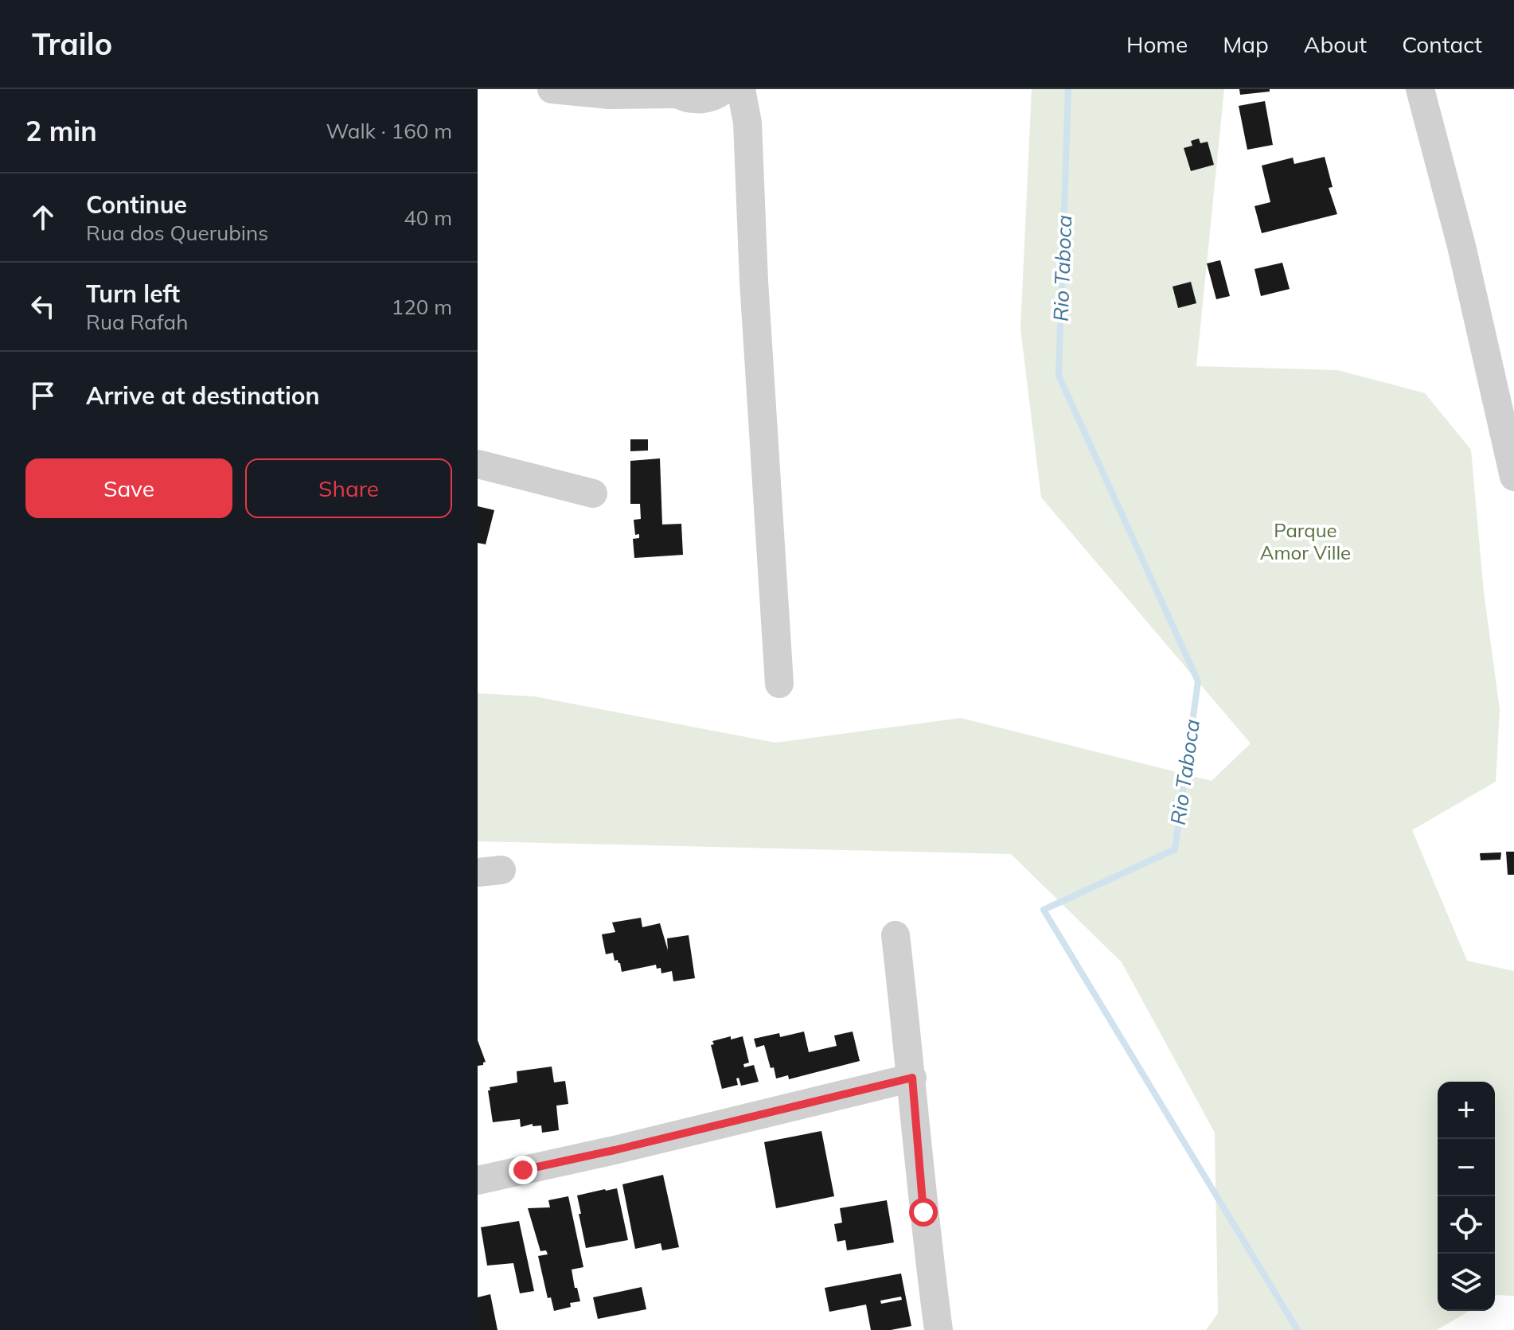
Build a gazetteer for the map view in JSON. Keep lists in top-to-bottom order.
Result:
{
  "water": ["Rio Taboca"],
  "parks": ["Parque Amor Ville"],
  "page": {
    "header": "Trailo",
    "nav": [
      "Home",
      "Map",
      "About",
      "Contact"
    ],
    "heading": ["2 min", "Walk · 160 m"],
    "list": [
      ["Continue", "Rua dos Querubins", "40 m"],
      ["Turn left", "Rua Rafah", "120 m"],
      "Arrive at destination"
    ],
    "buttons": ["Save", "Share"],
    "map_buttons": ["+", "−"]
  }
}
